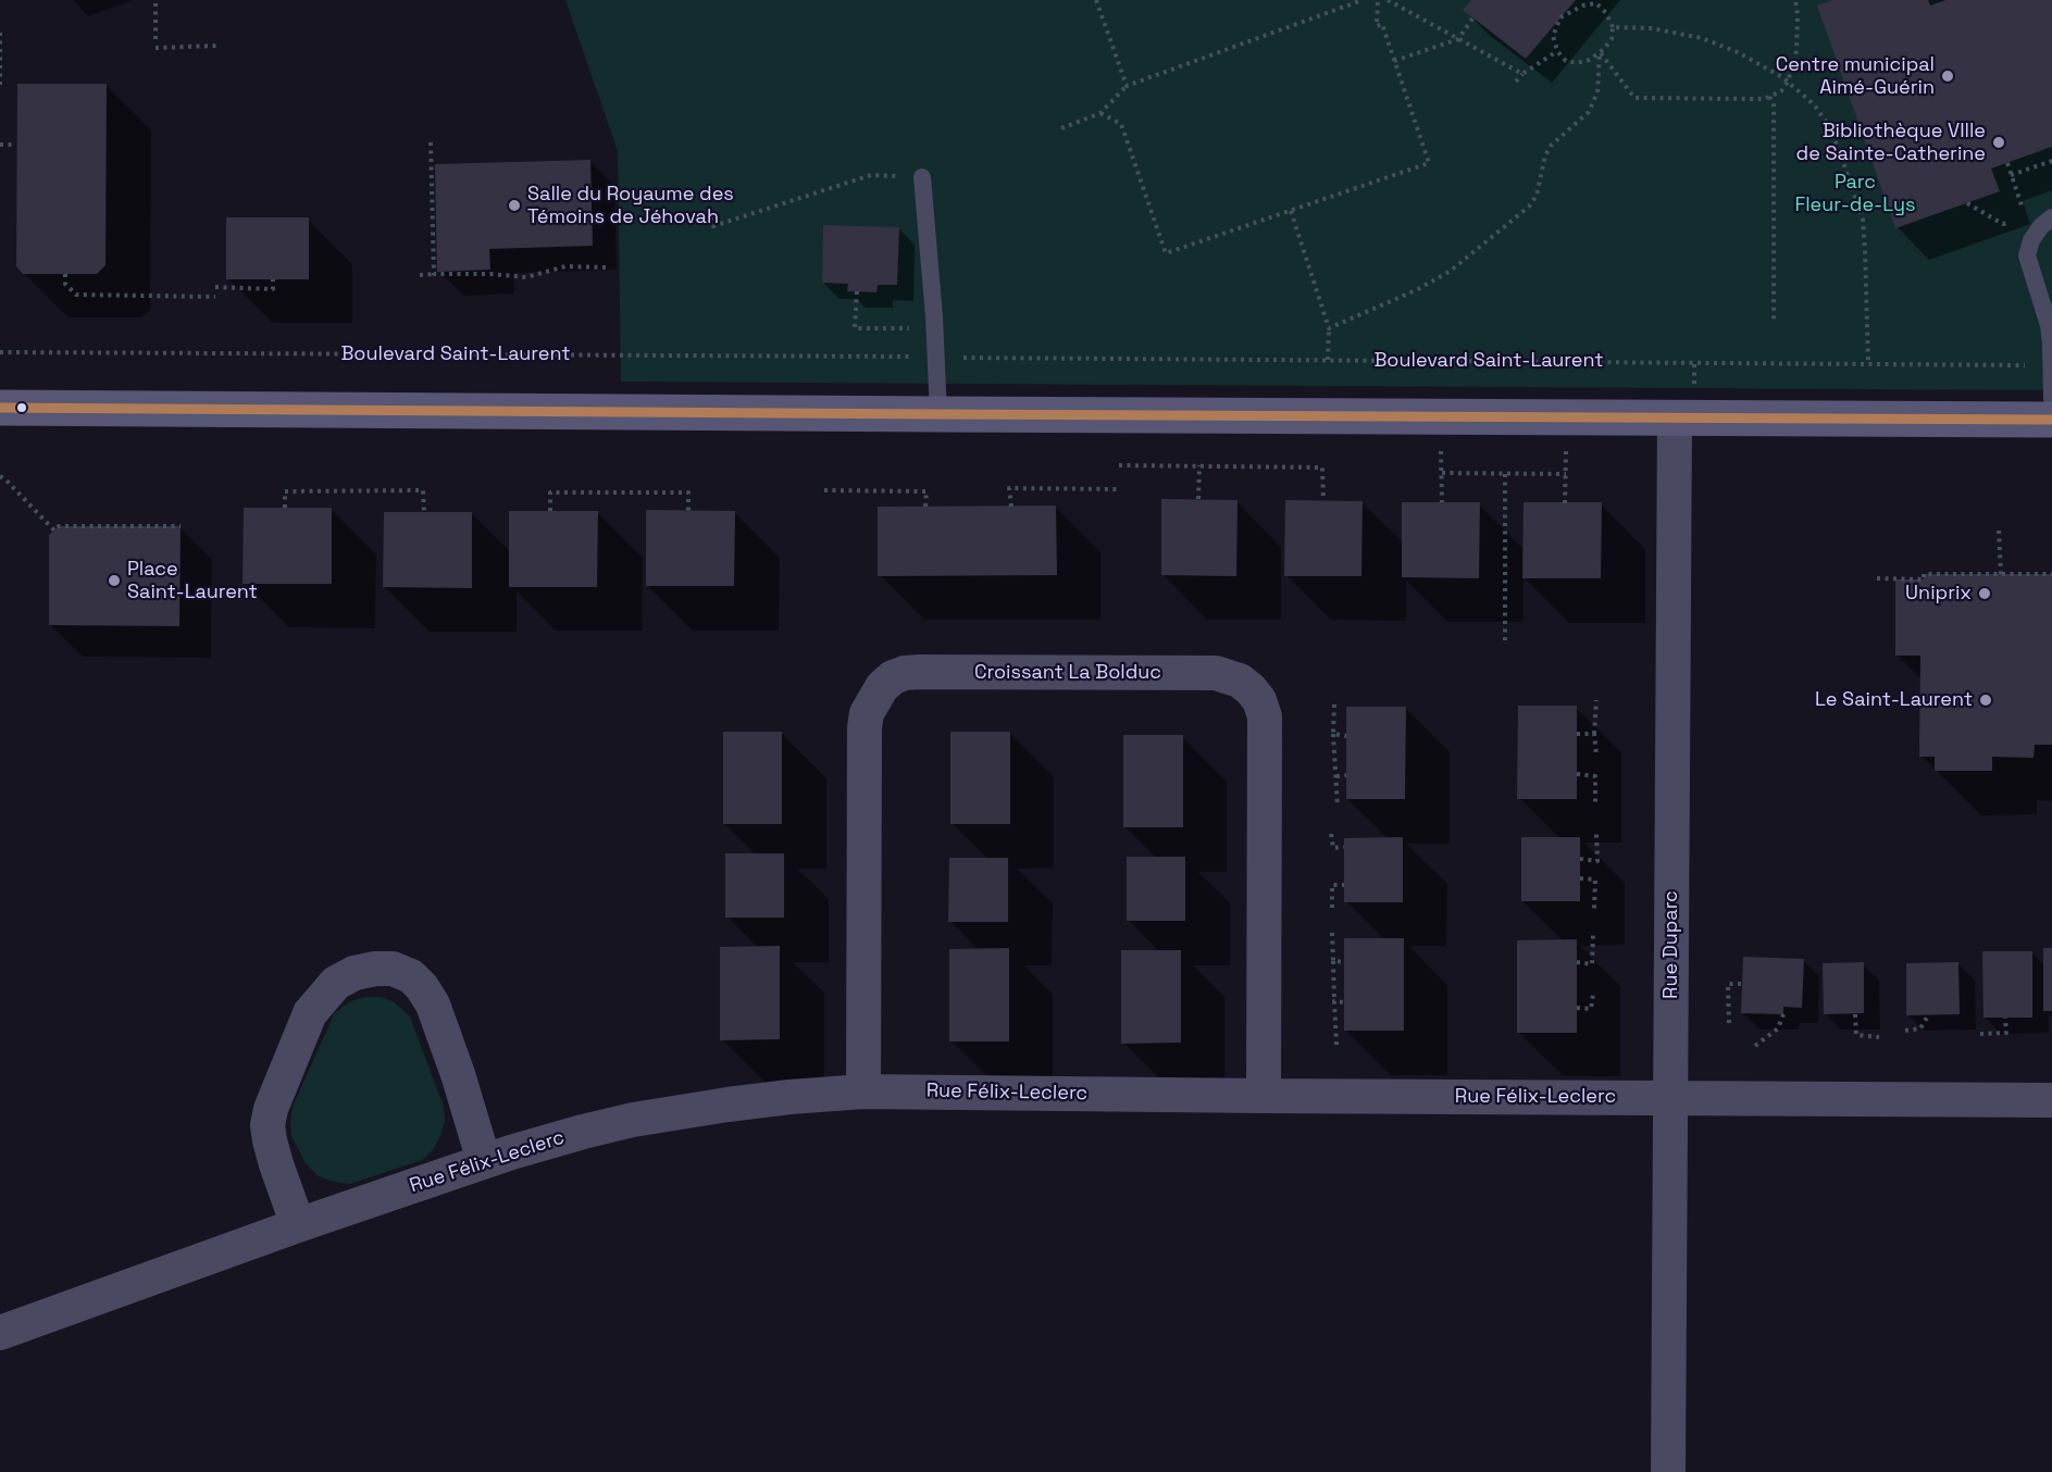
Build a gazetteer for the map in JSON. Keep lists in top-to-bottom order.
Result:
{
  "streets": {
    "street": ["Croissant La Bolduc", "Rue Duparc", "Rue Félix-Leclerc"],
    "path": ["Boulevard Saint-Laurent"]
  },
  "crossings": [
    ["Croissant La Bolduc", "Rue Félix-Leclerc"],
    ["Rue Duparc", "Rue Félix-Leclerc"]
  ],
  "parks": ["Parc Fleur-de-Lys"],
  "places": [
    "Centre municipal Aimé-Guérin",
    "Bibliothèque VIlle de Sainte-Catherine",
    "Salle du Royaume des Témoins de Jéhovah",
    "Place Saint-Laurent",
    "Uniprix",
    "Le Saint-Laurent"
  ]
}
